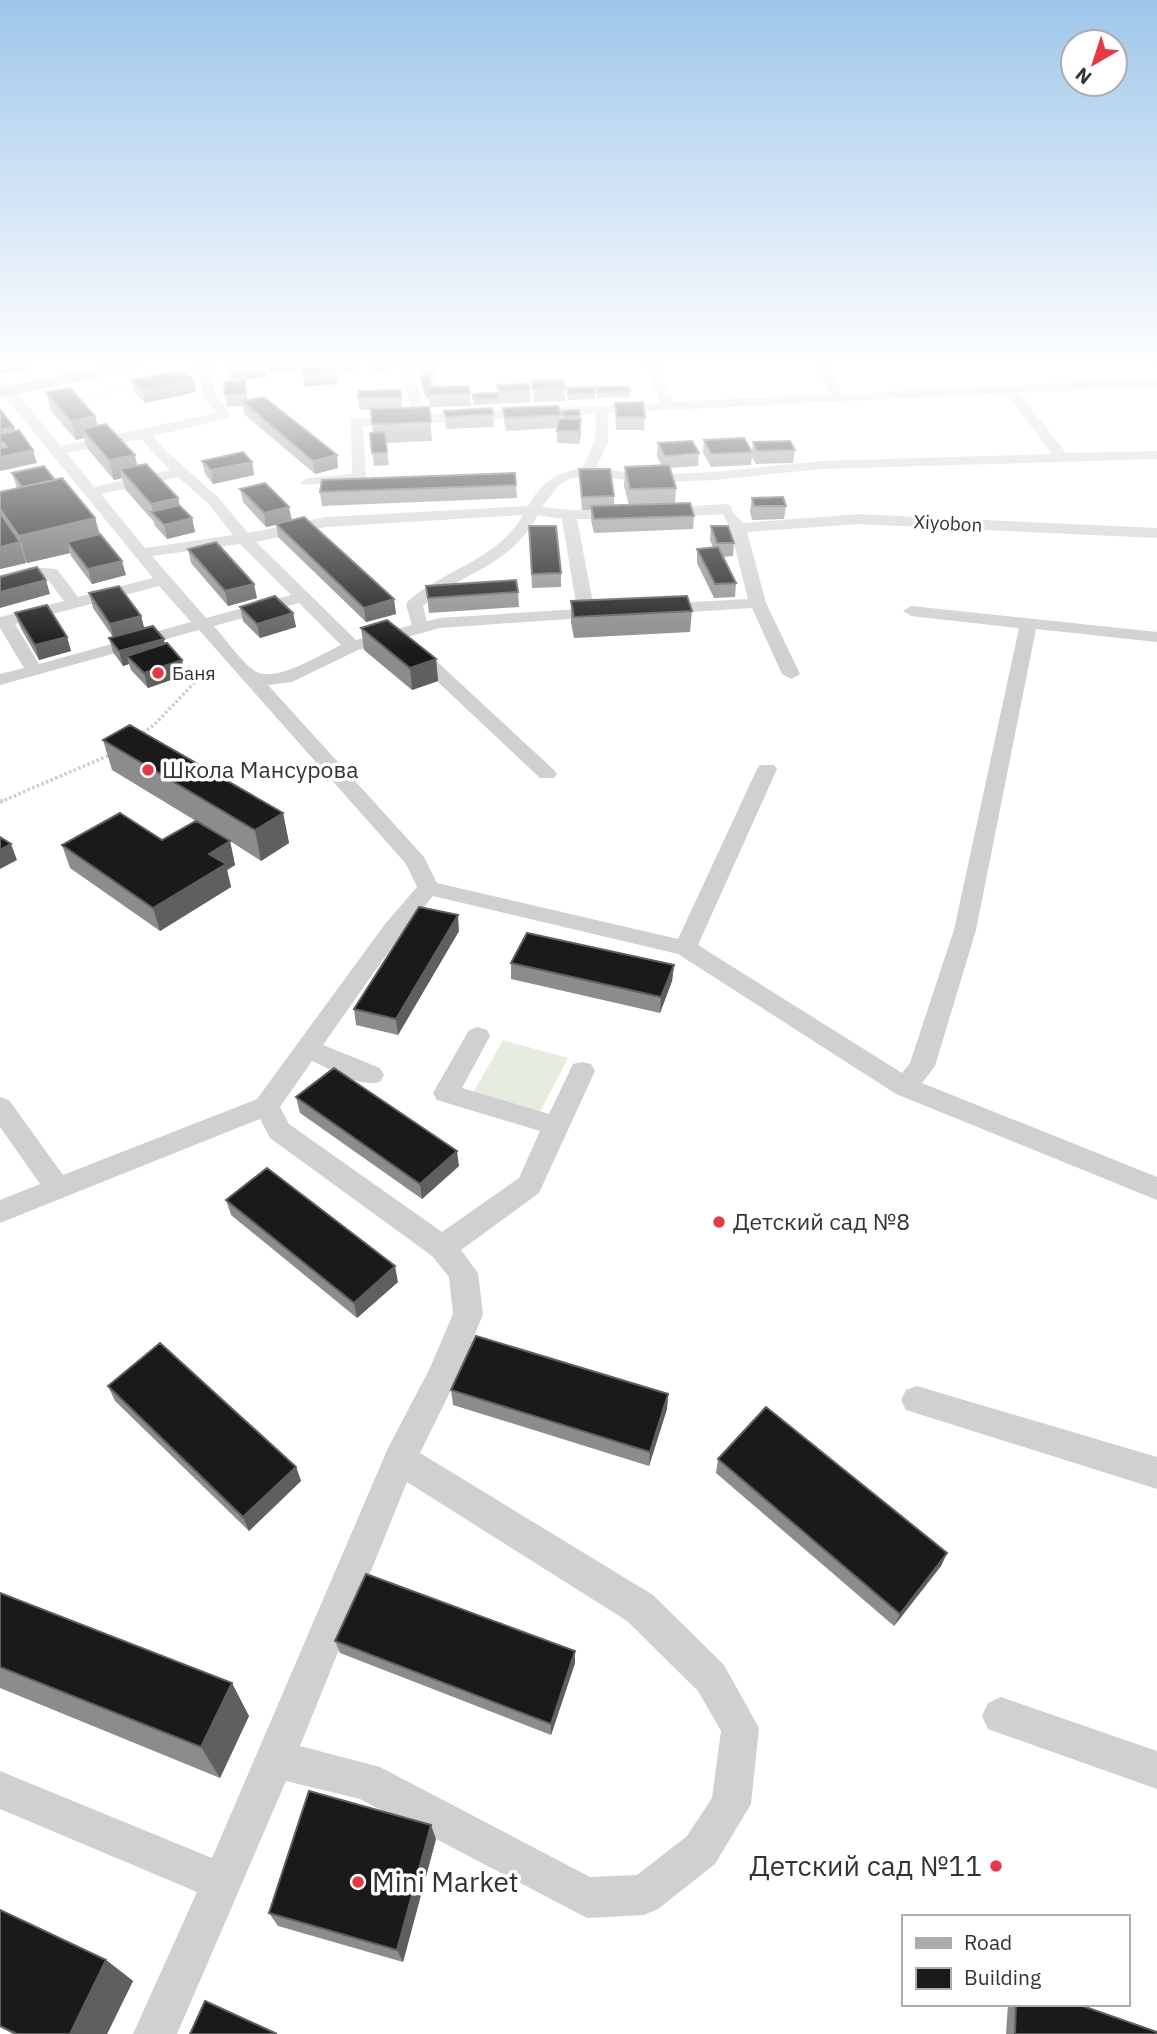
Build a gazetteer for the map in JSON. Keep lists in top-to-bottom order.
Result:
{
  "streets": {
    "street": ["Xiyobon"]
  },
  "places": [
    "Баня",
    "Школа Мансурова",
    "Детский сад №8",
    "Детский сад №11",
    "Mini Market"
  ],
  "legend": ["Road", "Building"],
  "north": "bottom left"
}
